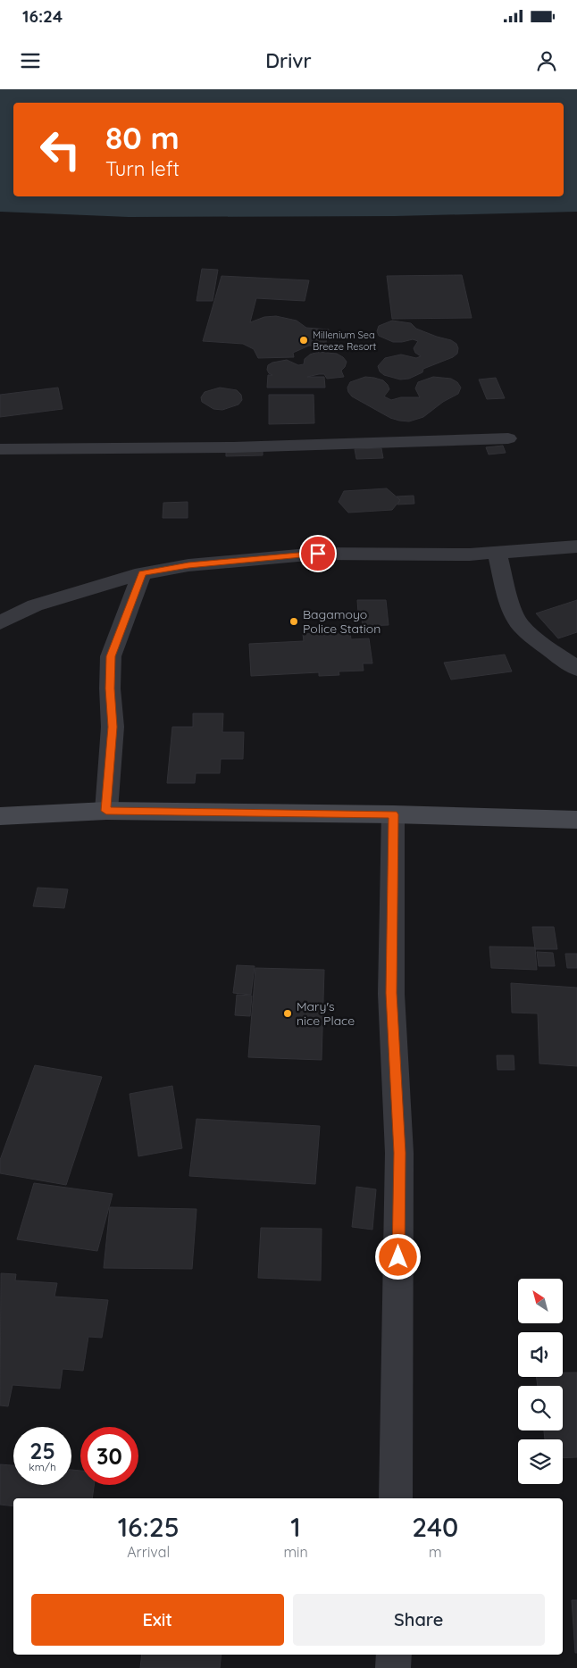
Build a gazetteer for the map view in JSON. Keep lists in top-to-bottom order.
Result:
{
  "places": ["Millenium Sea Breeze Resort", "Bagamoyo Police Station", "Mary's nice Place"],
  "north": "top left",
  "page": {
    "status": "16:24",
    "header": "Drivr",
    "turn": ["80 m", "Turn left"],
    "speed": "25 km/h",
    "limit": "30",
    "eta": [
      "16:25",
      "Arrival",
      "1",
      "min",
      "240",
      "m"
    ],
    "buttons": ["Exit", "Share"]
  }
}
